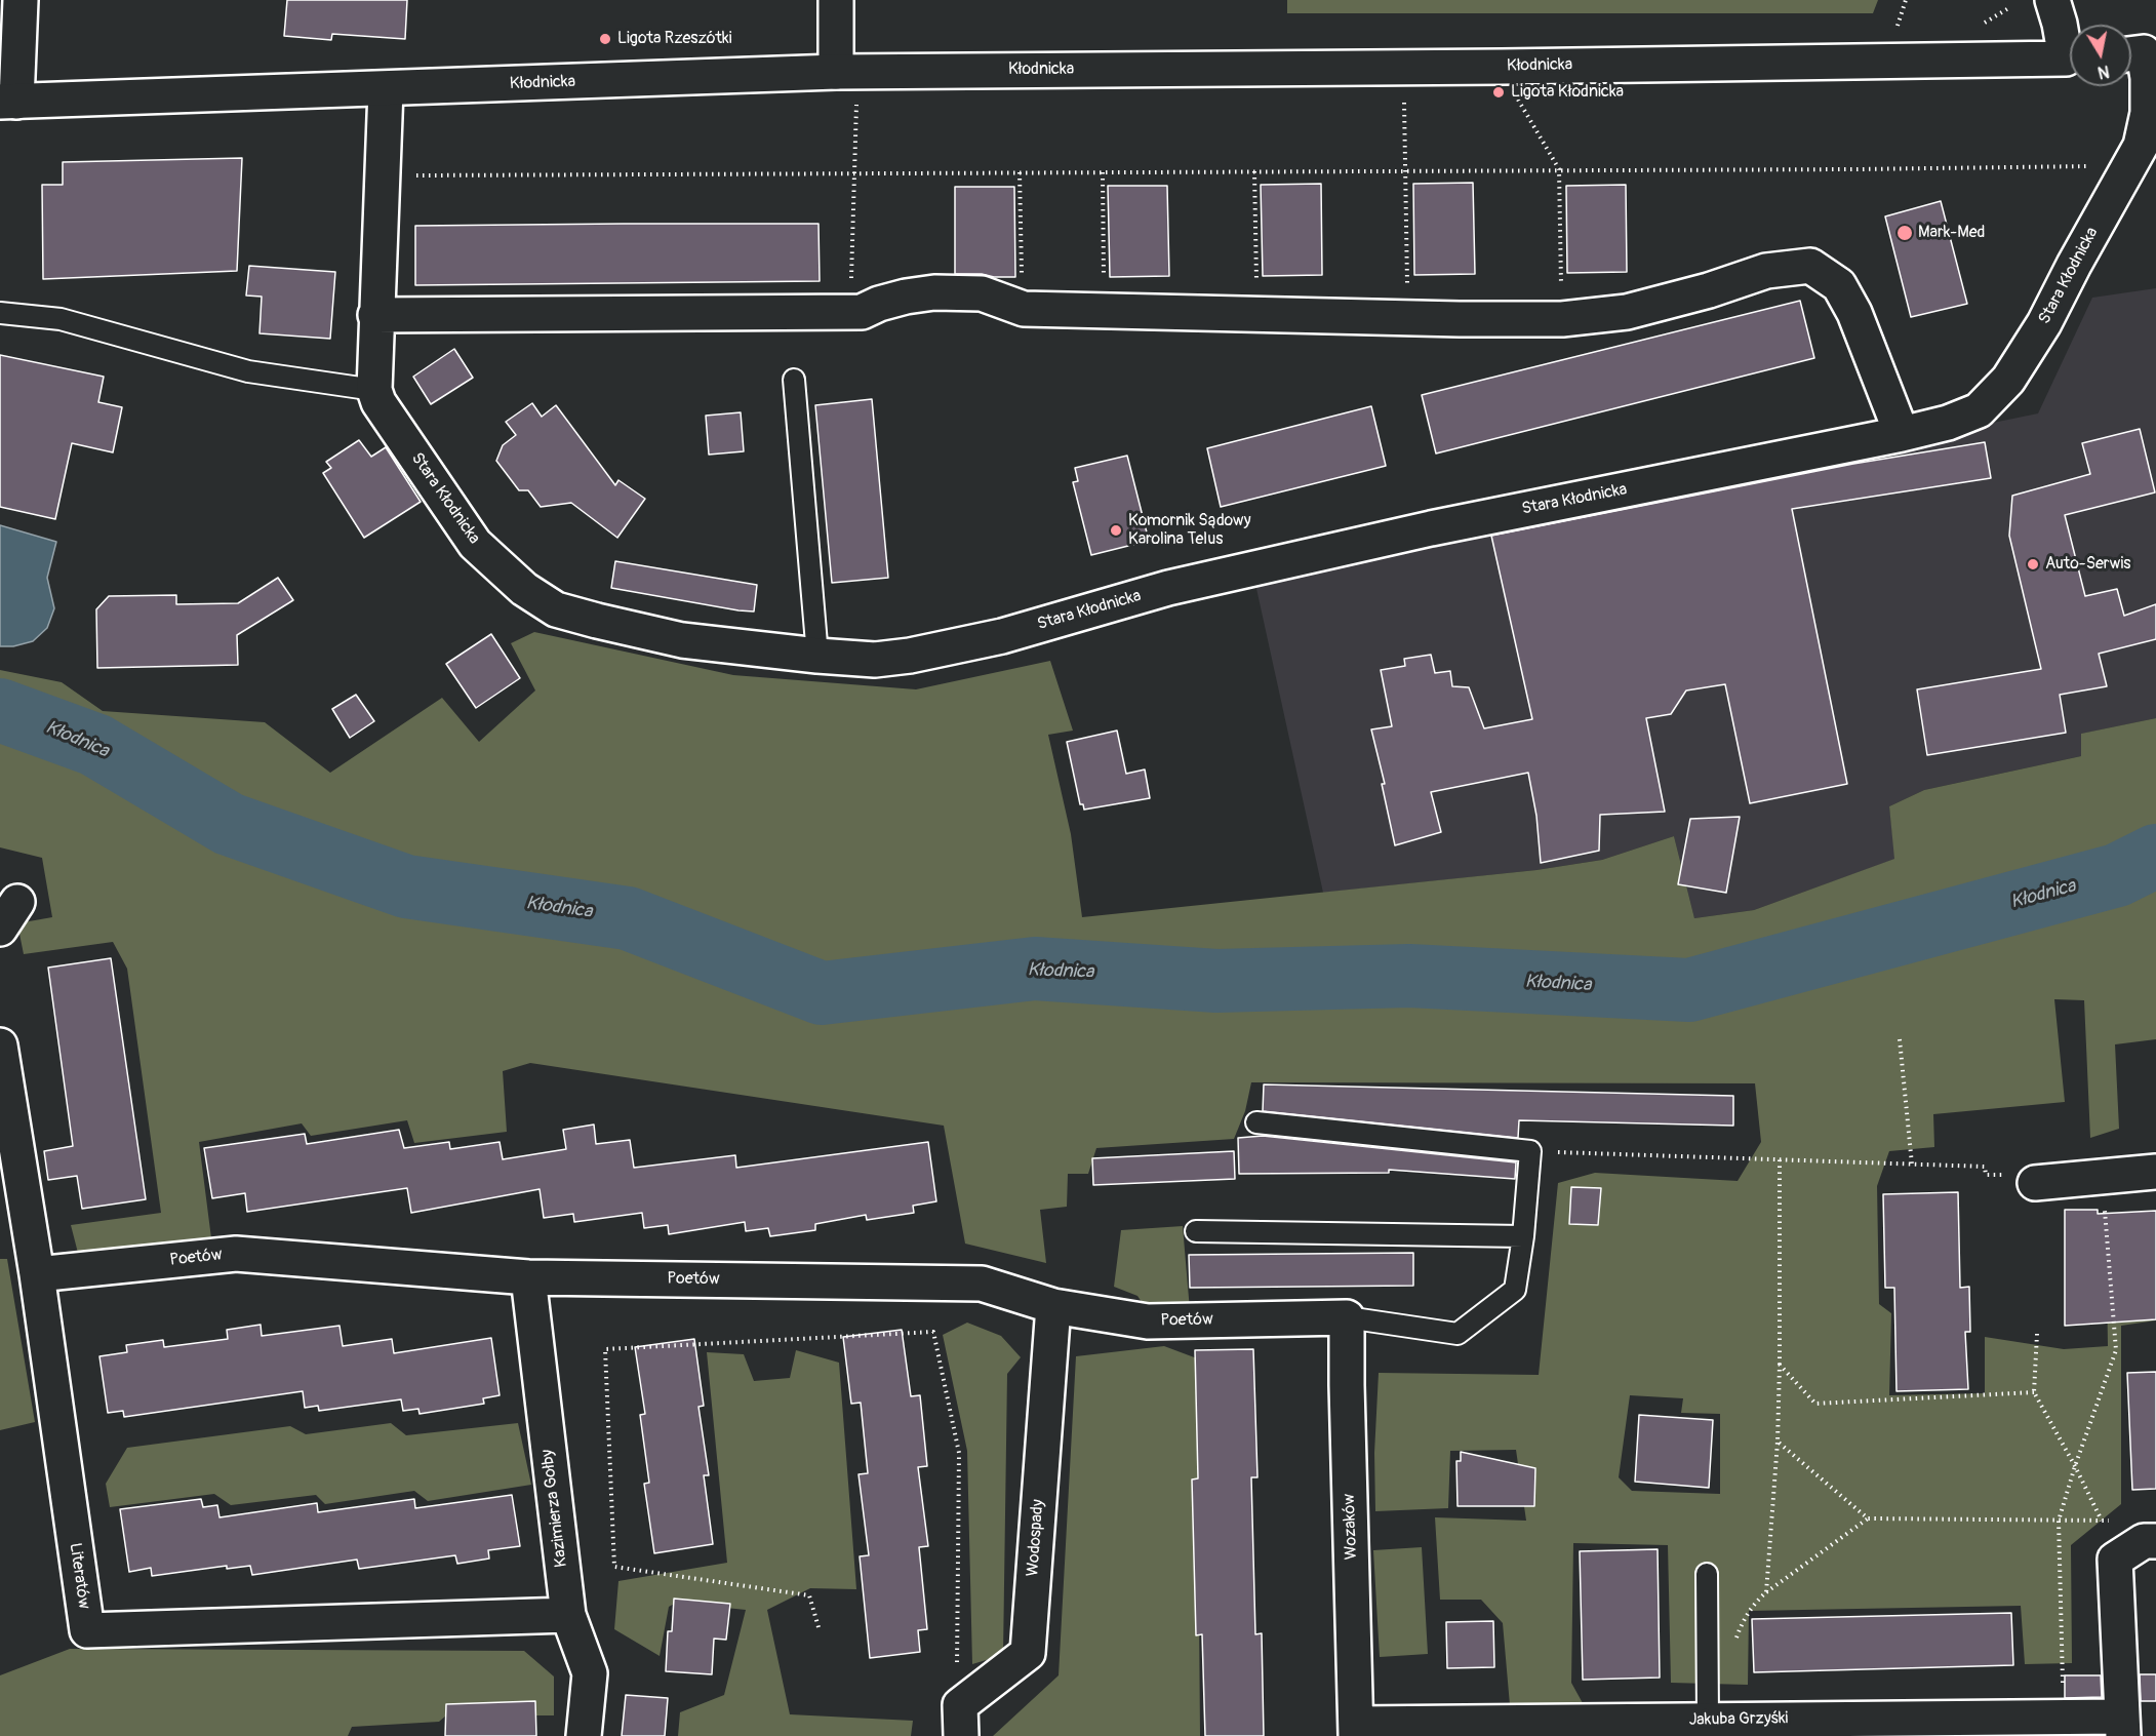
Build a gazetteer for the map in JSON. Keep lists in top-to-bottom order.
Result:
{
  "streets": {
    "street": [
      "Kłodnicka",
      "Stara Kłodnicka",
      "Poetów",
      "Kazimierza Gołby",
      "Wozaków",
      "Wodospady",
      "Literatów",
      "Jakuba Grzyśki"
    ]
  },
  "crossings": [
    ["Kłodnicka", "Stara Kłodnicka"],
    ["Poetów", "Kazimierza Gołby"],
    ["Poetów", "Wozaków"],
    ["Poetów", "Wodospady"],
    ["Poetów", "Literatów"],
    ["Kazimierza Gołby", "Literatów"],
    ["Wozaków", "Jakuba Grzyśki"]
  ],
  "water": ["Kłodnica"],
  "places": [
    "Ligota Rzeszótki",
    "Ligota Kłodnicka",
    "Mark-Med",
    "Komornik Sądowy Karolina Telus",
    "Auto-Serwis"
  ],
  "north": "bottom"
}
